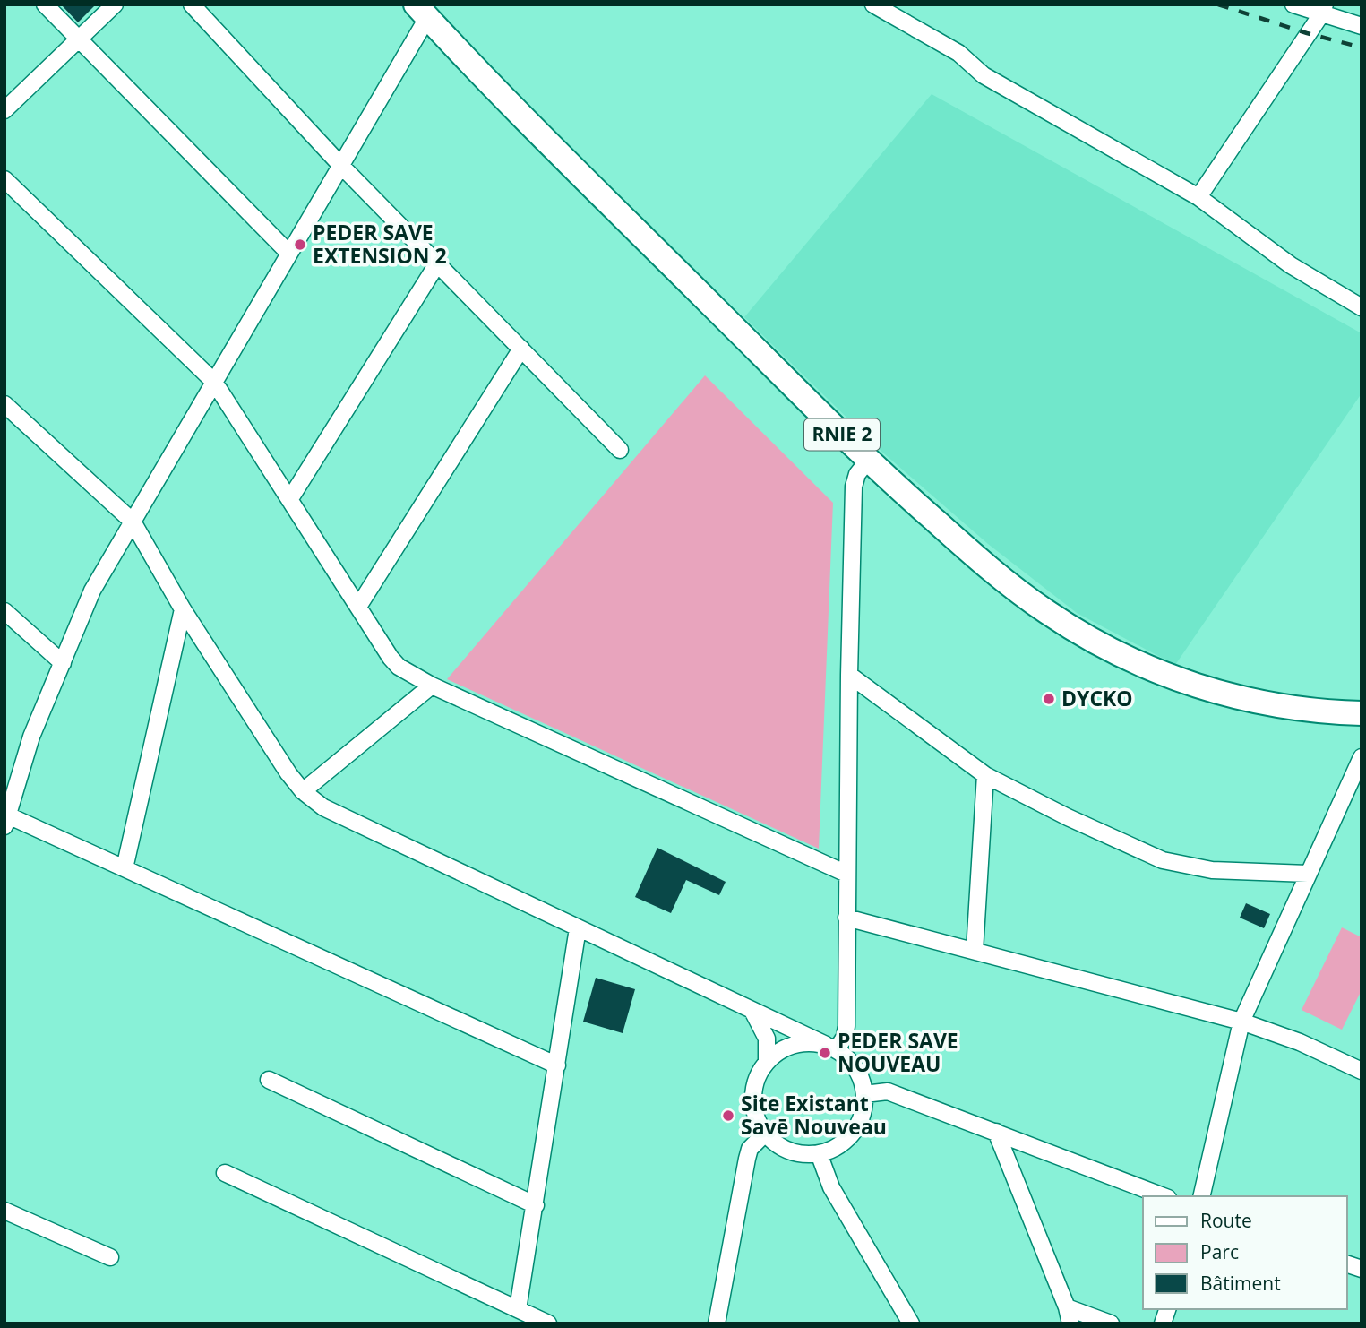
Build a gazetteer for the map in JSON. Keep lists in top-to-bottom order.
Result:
{
  "streets": {
    "main road": ["RNIE 2"]
  },
  "places": [
    "PEDER SAVE EXTENSION 2",
    "DYCKO",
    "PEDER SAVE NOUVEAU",
    "Site Existant Savē Nouveau"
  ],
  "legend": ["Route", "Parc", "Bâtiment"]
}
